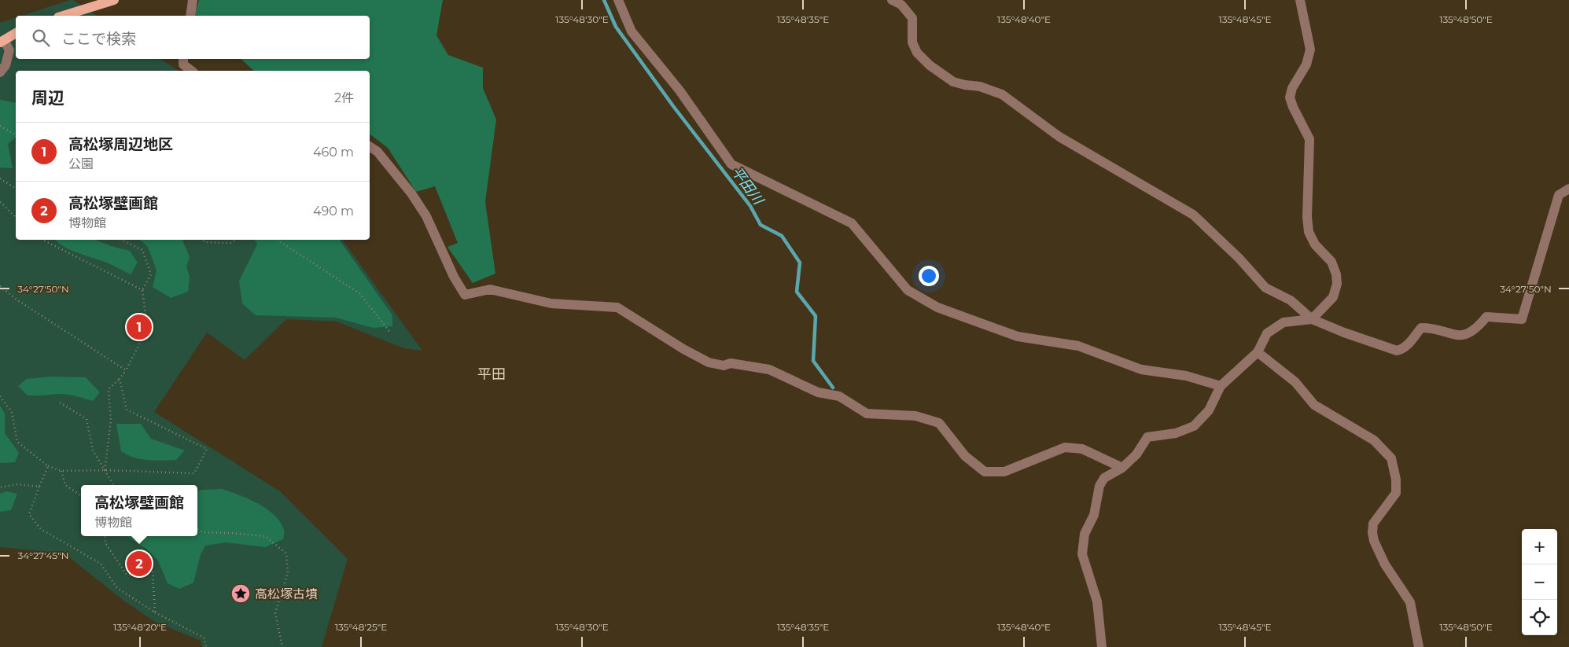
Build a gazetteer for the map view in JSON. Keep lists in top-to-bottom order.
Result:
{
  "districts": ["平田"],
  "water": ["平田川"],
  "places": {
    "place": ["高松塚古墳"]
  },
  "page": {
    "search": "ここで検索",
    "heading": ["周辺", "2件"],
    "list": [
      {
        "mark": "1",
        "name": "高松塚周辺地区",
        "note": "公園",
        "value": "460 m"
      },
      {
        "mark": "2",
        "name": "高松塚壁画館",
        "note": "博物館",
        "value": "490 m"
      }
    ],
    "pins": ["1", "2"],
    "popup": ["高松塚壁画館", "博物館"],
    "map_buttons": ["+", "−"]
  },
  "coordinates": [
    "135°48'30\"E",
    "135°48'35\"E",
    "135°48'40\"E",
    "135°48'45\"E",
    "135°48'50\"E",
    "34°27'50\"N",
    "34°27'45\"N",
    "135°48'20\"E",
    "135°48'25\"E"
  ]
}
